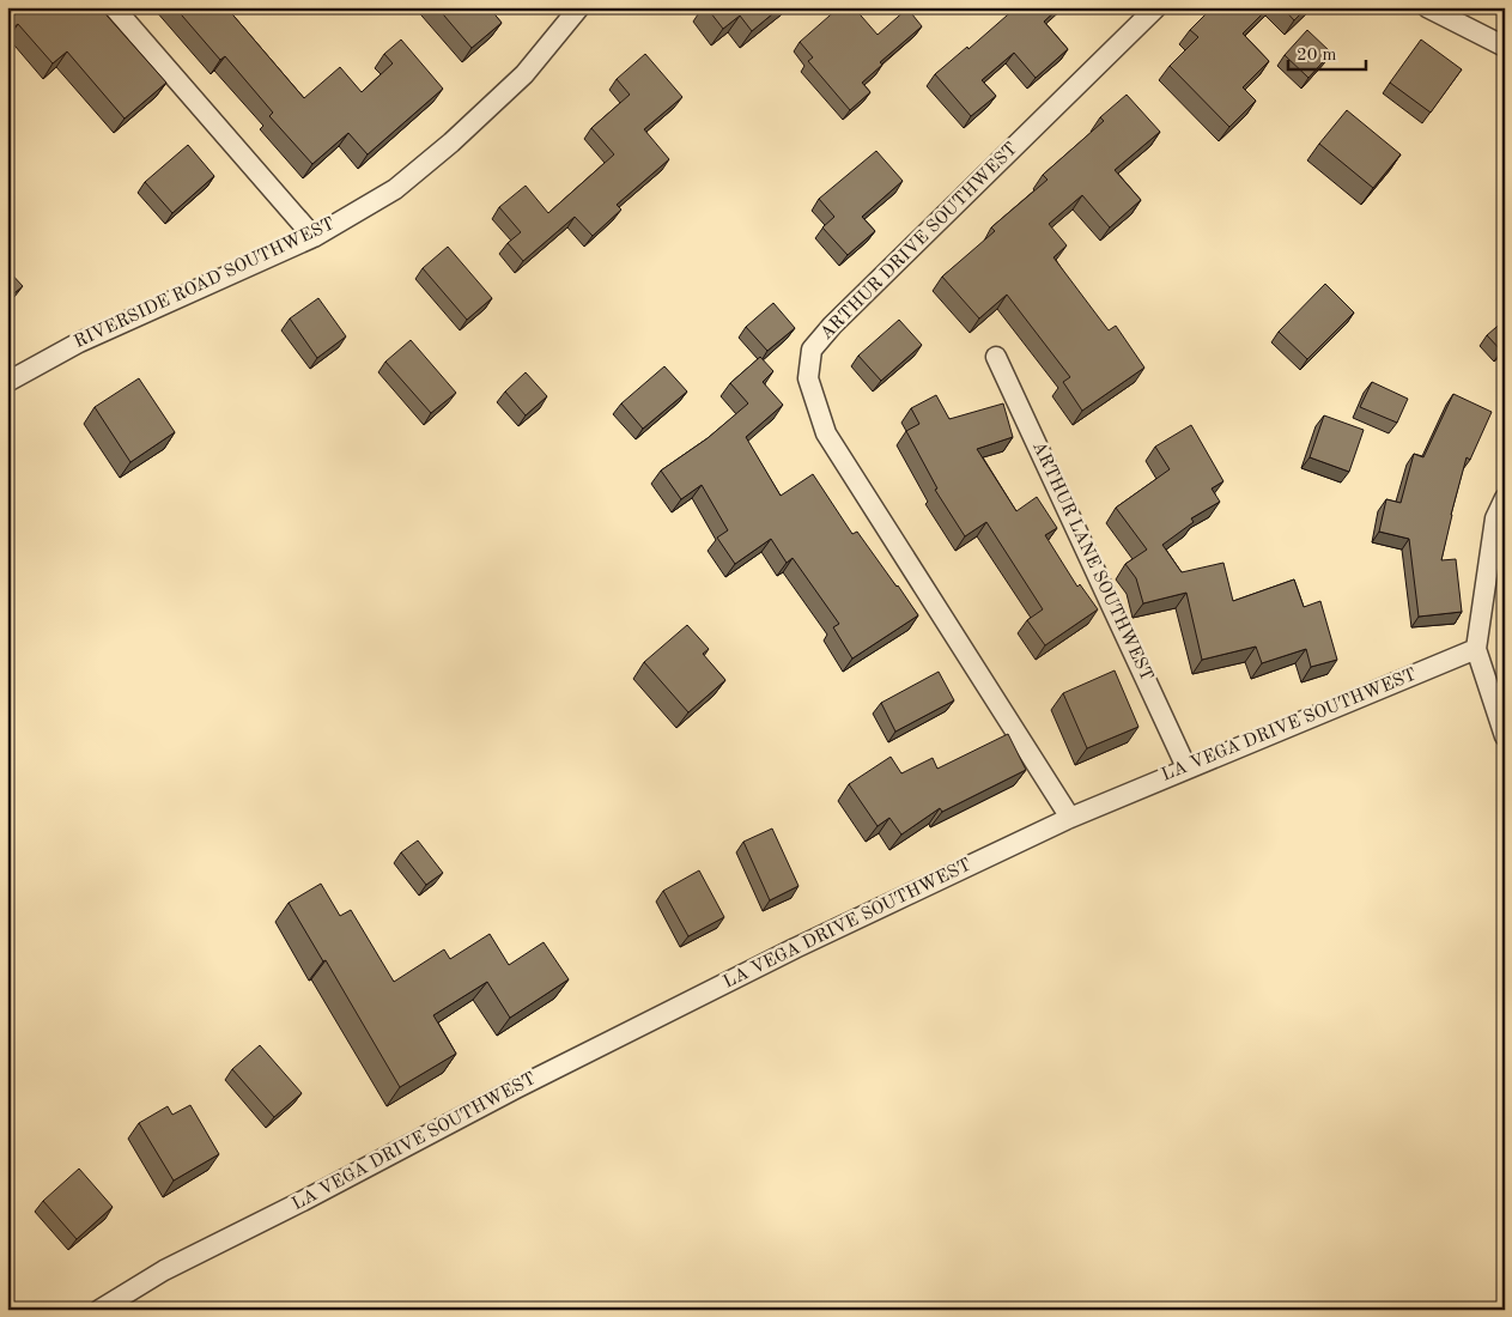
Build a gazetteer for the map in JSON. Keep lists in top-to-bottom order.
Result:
{
  "streets": {
    "street": [
      "ARTHUR DRIVE SOUTHWEST",
      "RIVERSIDE ROAD SOUTHWEST",
      "ARTHUR LANE SOUTHWEST",
      "LA VEGA DRIVE SOUTHWEST"
    ]
  },
  "crossings": [
    ["ARTHUR DRIVE SOUTHWEST", "LA VEGA DRIVE SOUTHWEST"],
    ["ARTHUR LANE SOUTHWEST", "LA VEGA DRIVE SOUTHWEST"]
  ],
  "scale_bar": "20 m"
}
